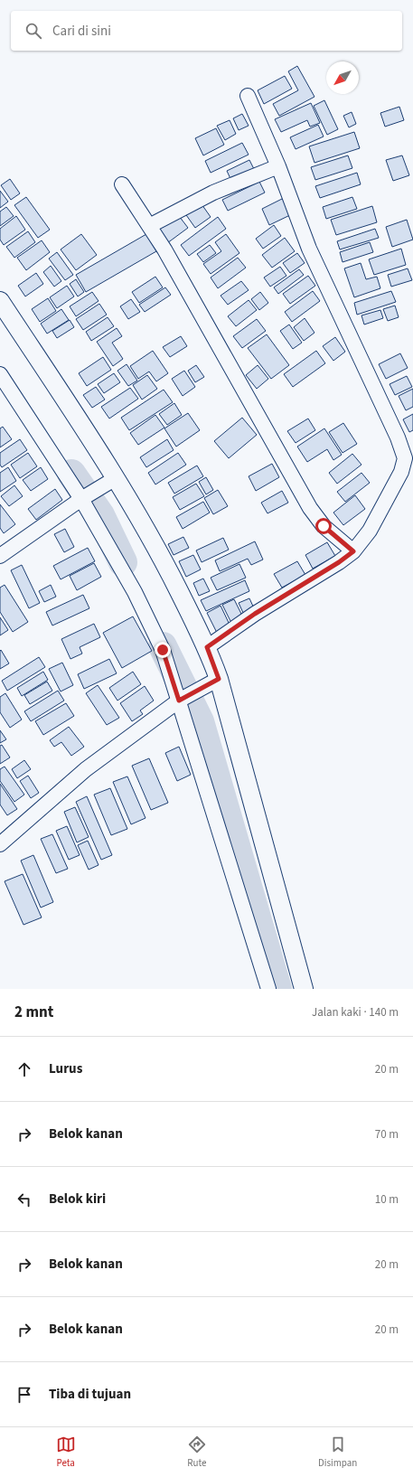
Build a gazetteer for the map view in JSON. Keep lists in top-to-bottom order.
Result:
{
  "north": "bottom left",
  "page": {
    "search": "Cari di sini",
    "heading": ["2 mnt", "Jalan kaki · 140 m"],
    "list": [
      ["Lurus", "20 m"],
      ["Belok kanan", "70 m"],
      ["Belok kiri", "10 m"],
      ["Belok kanan", "20 m"],
      ["Belok kanan", "20 m"],
      "Tiba di tujuan"
    ],
    "nav": ["Peta", "Rute", "Disimpan"]
  }
}
